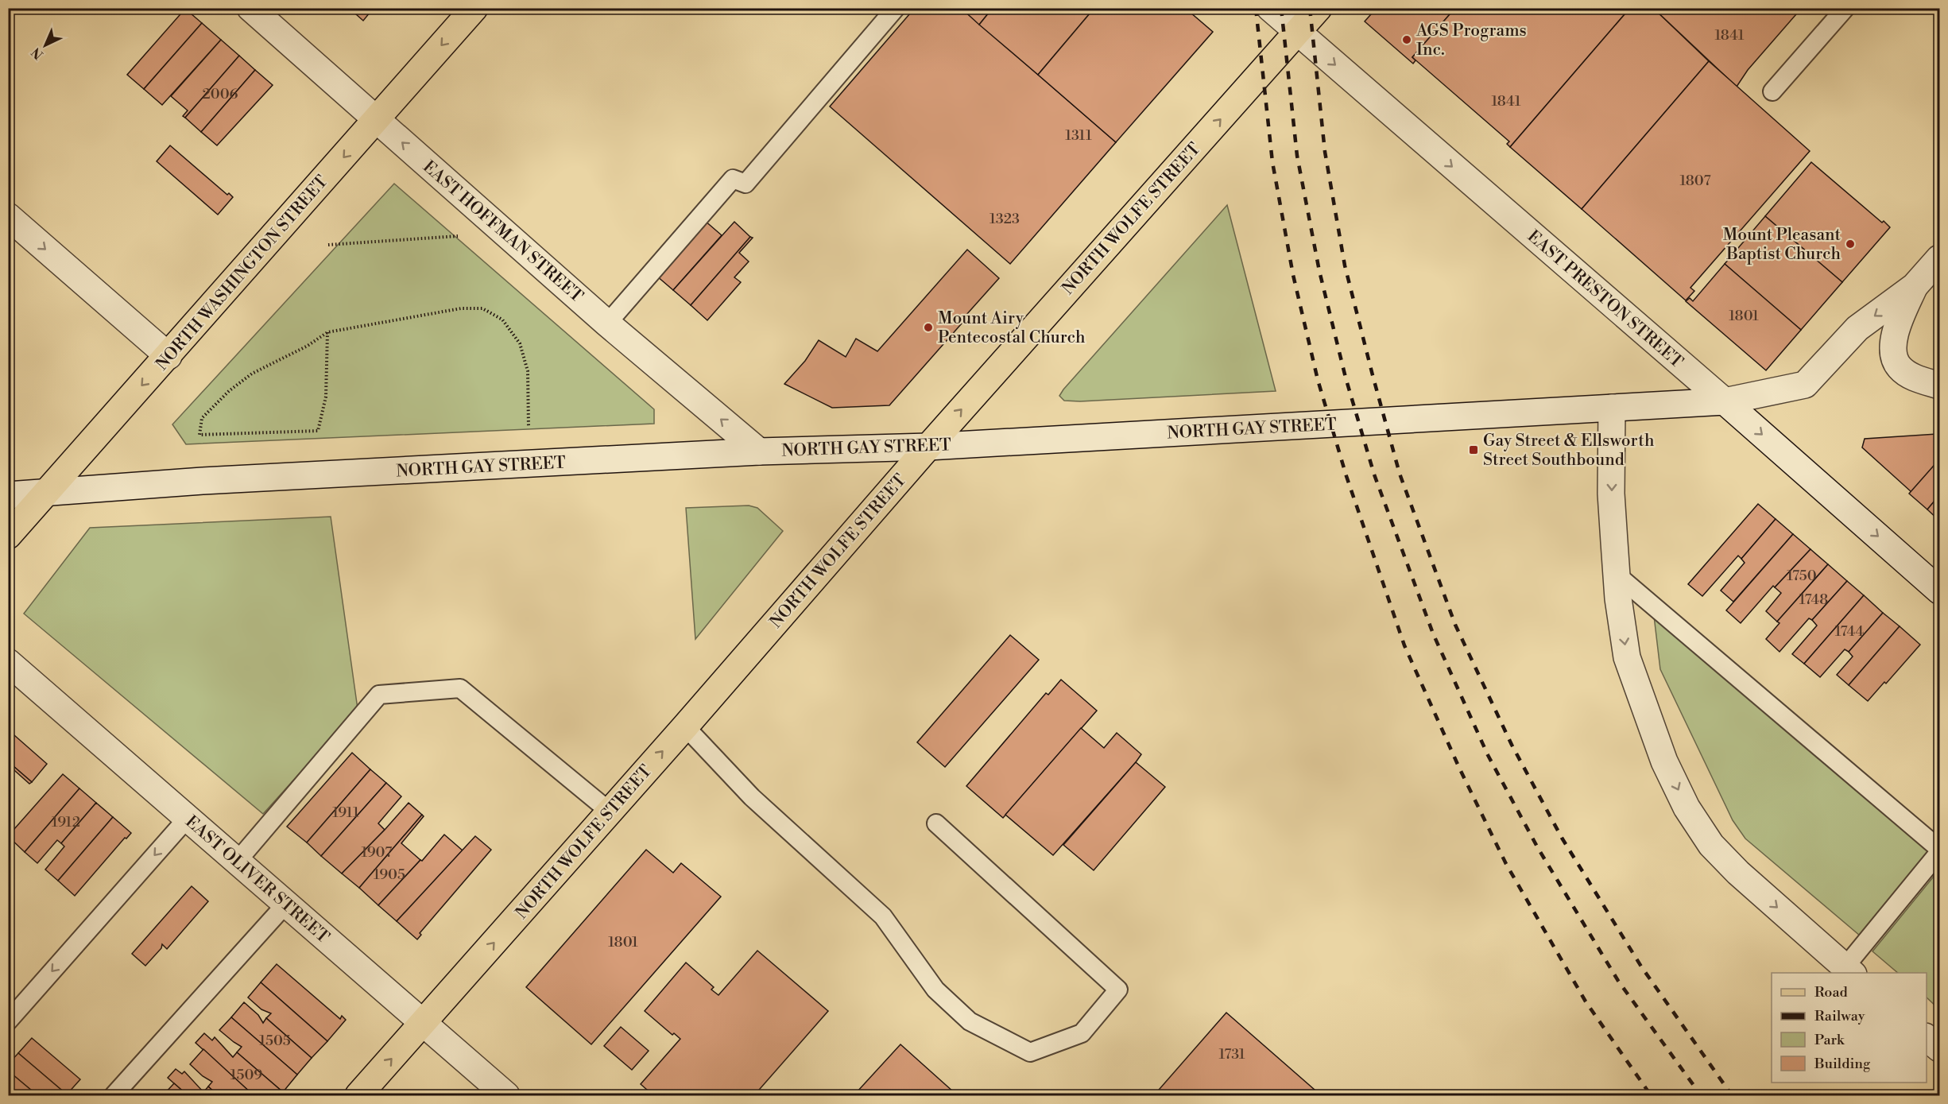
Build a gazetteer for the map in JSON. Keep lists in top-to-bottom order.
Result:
{
  "streets": {
    "main road": ["NORTH WOLFE STREET", "NORTH WASHINGTON STREET"],
    "street": [
      "EAST HOFFMAN STREET",
      "EAST PRESTON STREET",
      "NORTH GAY STREET",
      "EAST OLIVER STREET"
    ]
  },
  "crossings": [
    ["NORTH WOLFE STREET", "EAST PRESTON STREET"],
    ["NORTH WOLFE STREET", "NORTH GAY STREET"],
    ["NORTH WOLFE STREET", "EAST OLIVER STREET"],
    ["EAST HOFFMAN STREET", "NORTH WASHINGTON STREET"],
    ["EAST HOFFMAN STREET", "NORTH GAY STREET"],
    ["NORTH WASHINGTON STREET", "NORTH GAY STREET"],
    ["EAST PRESTON STREET", "NORTH GAY STREET"]
  ],
  "one_way": [
    "NORTH WOLFE STREET",
    "EAST HOFFMAN STREET",
    "NORTH WASHINGTON STREET",
    "EAST PRESTON STREET"
  ],
  "places": {
    "other": ["AGS Programs Inc.", "Mount Pleasant Baptist Church", "Mount Airy Pentecostal Church"],
    "transit": ["Gay Street & Ellsworth Street Southbound"]
  },
  "house_numbers": [
    "1841",
    "2006",
    "1841",
    "1311",
    "1807",
    "1323",
    "1801",
    "1750",
    "1748",
    "1744",
    "1911",
    "1912",
    "1907",
    "1905",
    "1801",
    "1505",
    "1731",
    "1509"
  ],
  "legend": [
    "Road",
    "Railway",
    "Park",
    "Building"
  ],
  "north": "bottom left"
}
